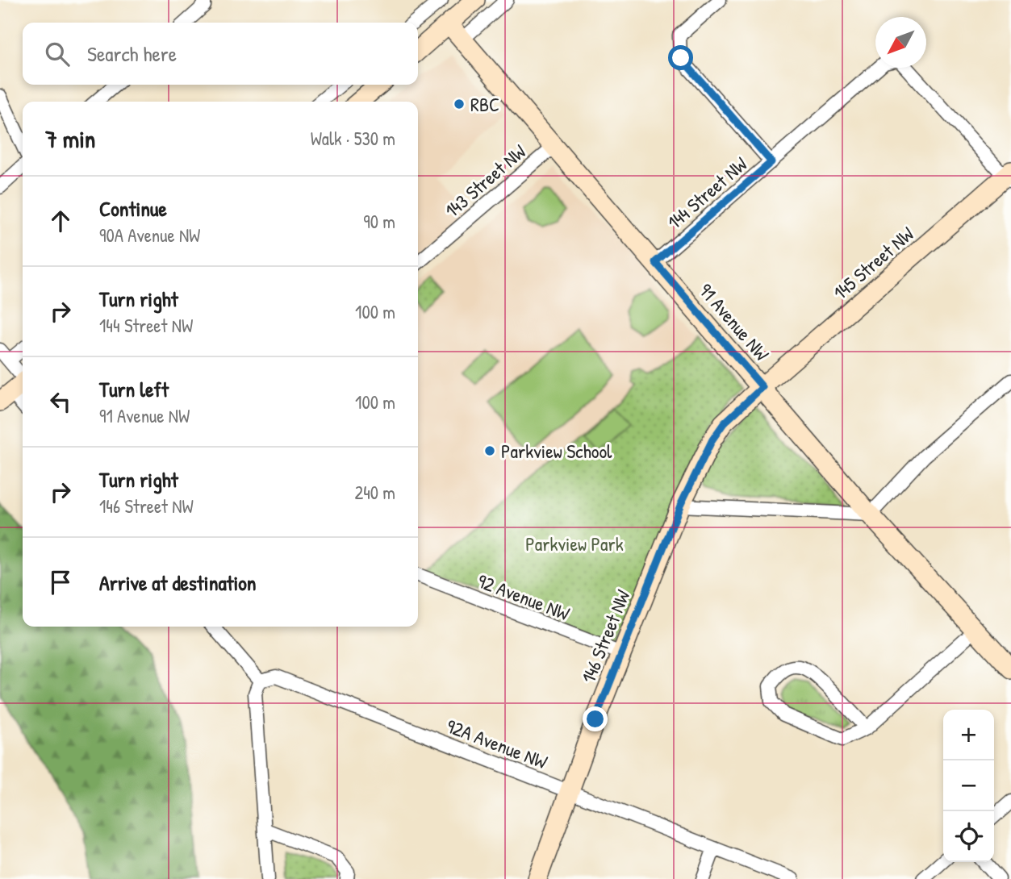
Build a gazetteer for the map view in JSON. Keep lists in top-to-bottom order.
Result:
{
  "streets": {
    "street": [
      "143 Street NW",
      "144 Street NW",
      "145 Street NW",
      "91 Avenue NW",
      "92 Avenue NW",
      "146 Street NW",
      "92A Avenue NW"
    ]
  },
  "crossings": [
    ["143 Street NW", "91 Avenue NW"],
    ["144 Street NW", "145 Street NW"],
    ["144 Street NW", "91 Avenue NW"],
    ["145 Street NW", "91 Avenue NW"],
    ["145 Street NW", "146 Street NW"],
    ["91 Avenue NW", "146 Street NW"],
    ["92 Avenue NW", "146 Street NW"],
    ["146 Street NW", "92A Avenue NW"]
  ],
  "parks": ["Parkview Park"],
  "places": ["RBC", "Parkview School"],
  "north": "bottom left",
  "page": {
    "search": "Search here",
    "heading": ["7 min", "Walk · 530 m"],
    "list": [
      ["Continue", "90A Avenue NW", "90 m"],
      ["Turn right", "144 Street NW", "100 m"],
      ["Turn left", "91 Avenue NW", "100 m"],
      ["Turn right", "146 Street NW", "240 m"],
      "Arrive at destination"
    ],
    "map_buttons": ["+", "−"]
  }
}
